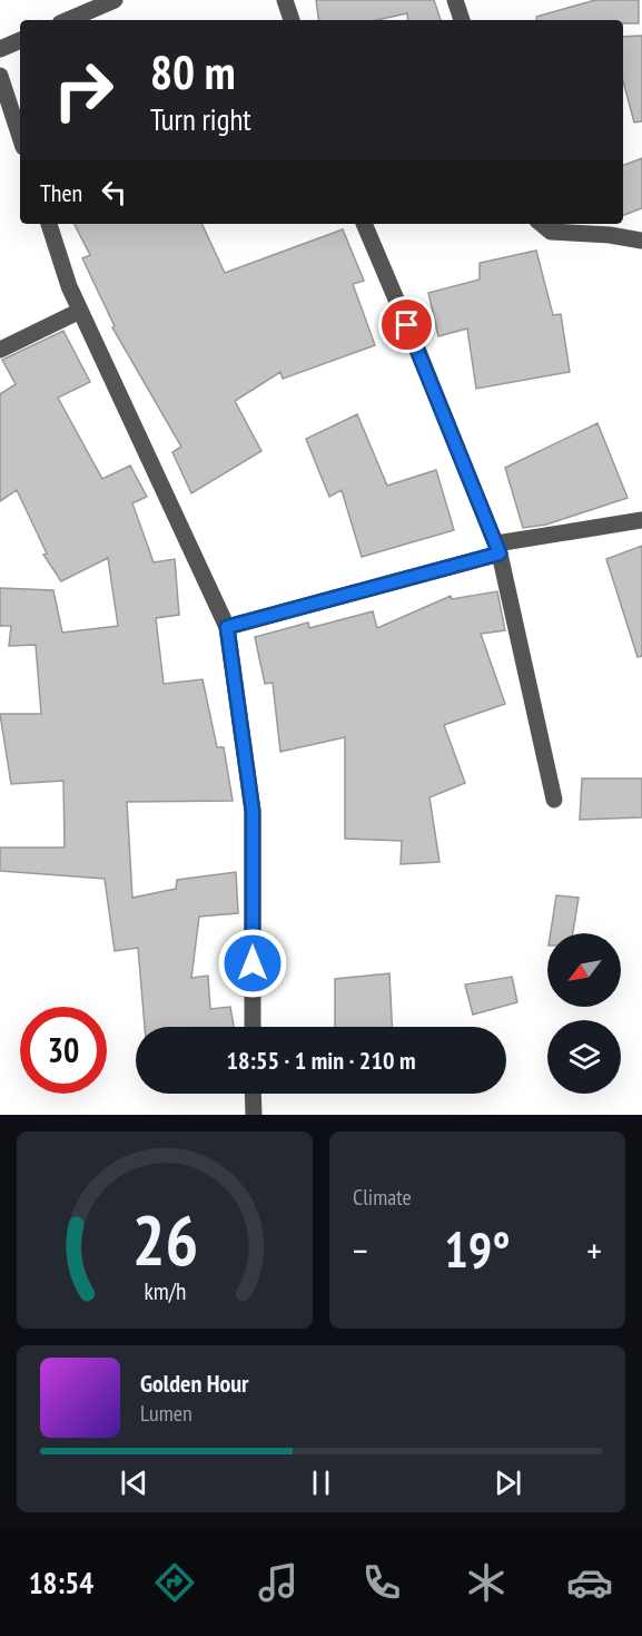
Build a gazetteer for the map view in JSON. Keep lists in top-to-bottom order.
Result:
{
  "north": "bottom left",
  "page": {
    "turn": ["80 m", "Turn right"],
    "then": "Then",
    "limit": "30",
    "trip": "18:55 · 1 min · 210 m",
    "tile": "Climate",
    "heat": ["−", "19°", "+"],
    "song": ["Golden Hour", "Lumen"],
    "tabs": "18:54",
    "gauge": ["26", "km/h"]
  }
}
